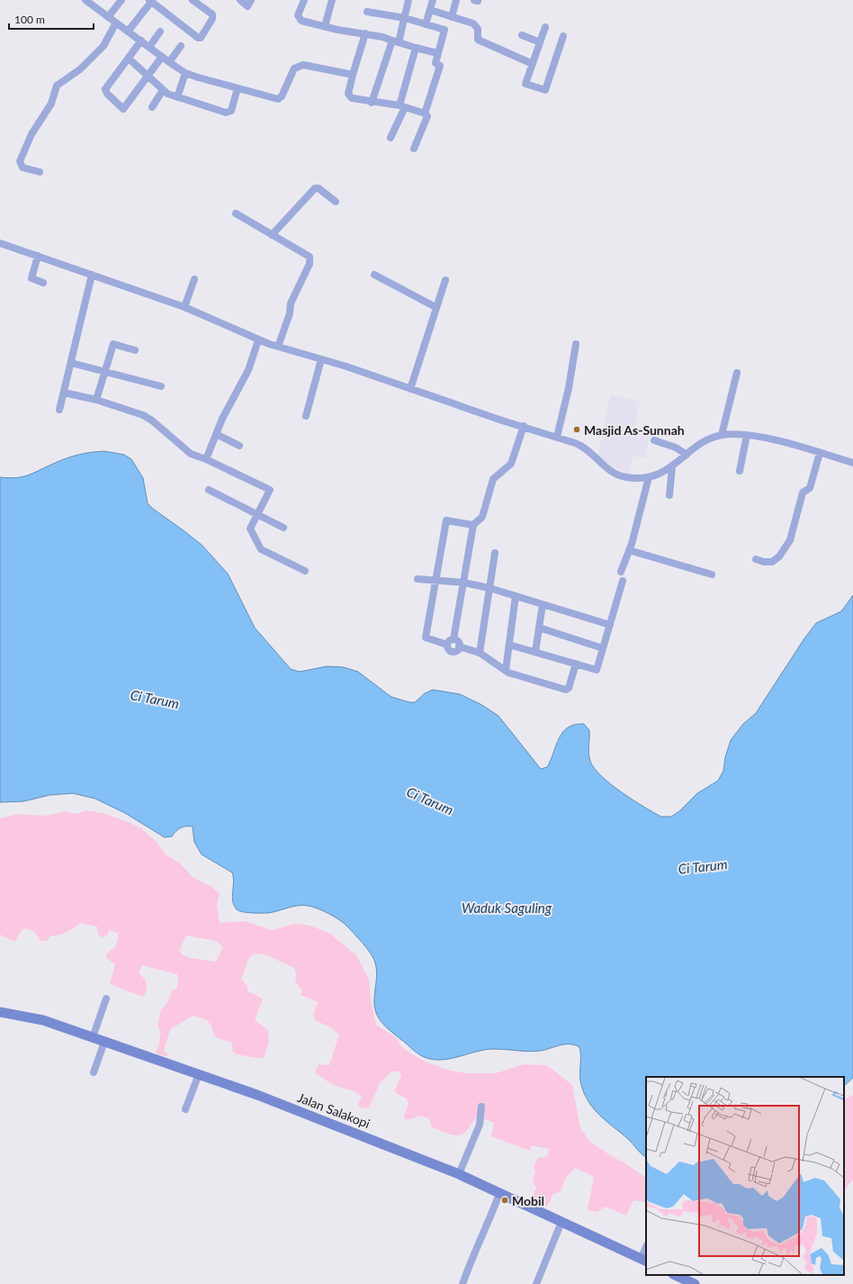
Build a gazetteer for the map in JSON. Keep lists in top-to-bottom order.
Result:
{
  "streets": {
    "street": ["Jalan Salakopi"]
  },
  "water": ["Ci Tarum", "Waduk Saguling"],
  "places": ["Masjid As-Sunnah", "Mobil"],
  "scale_bar": "100 m"
}
